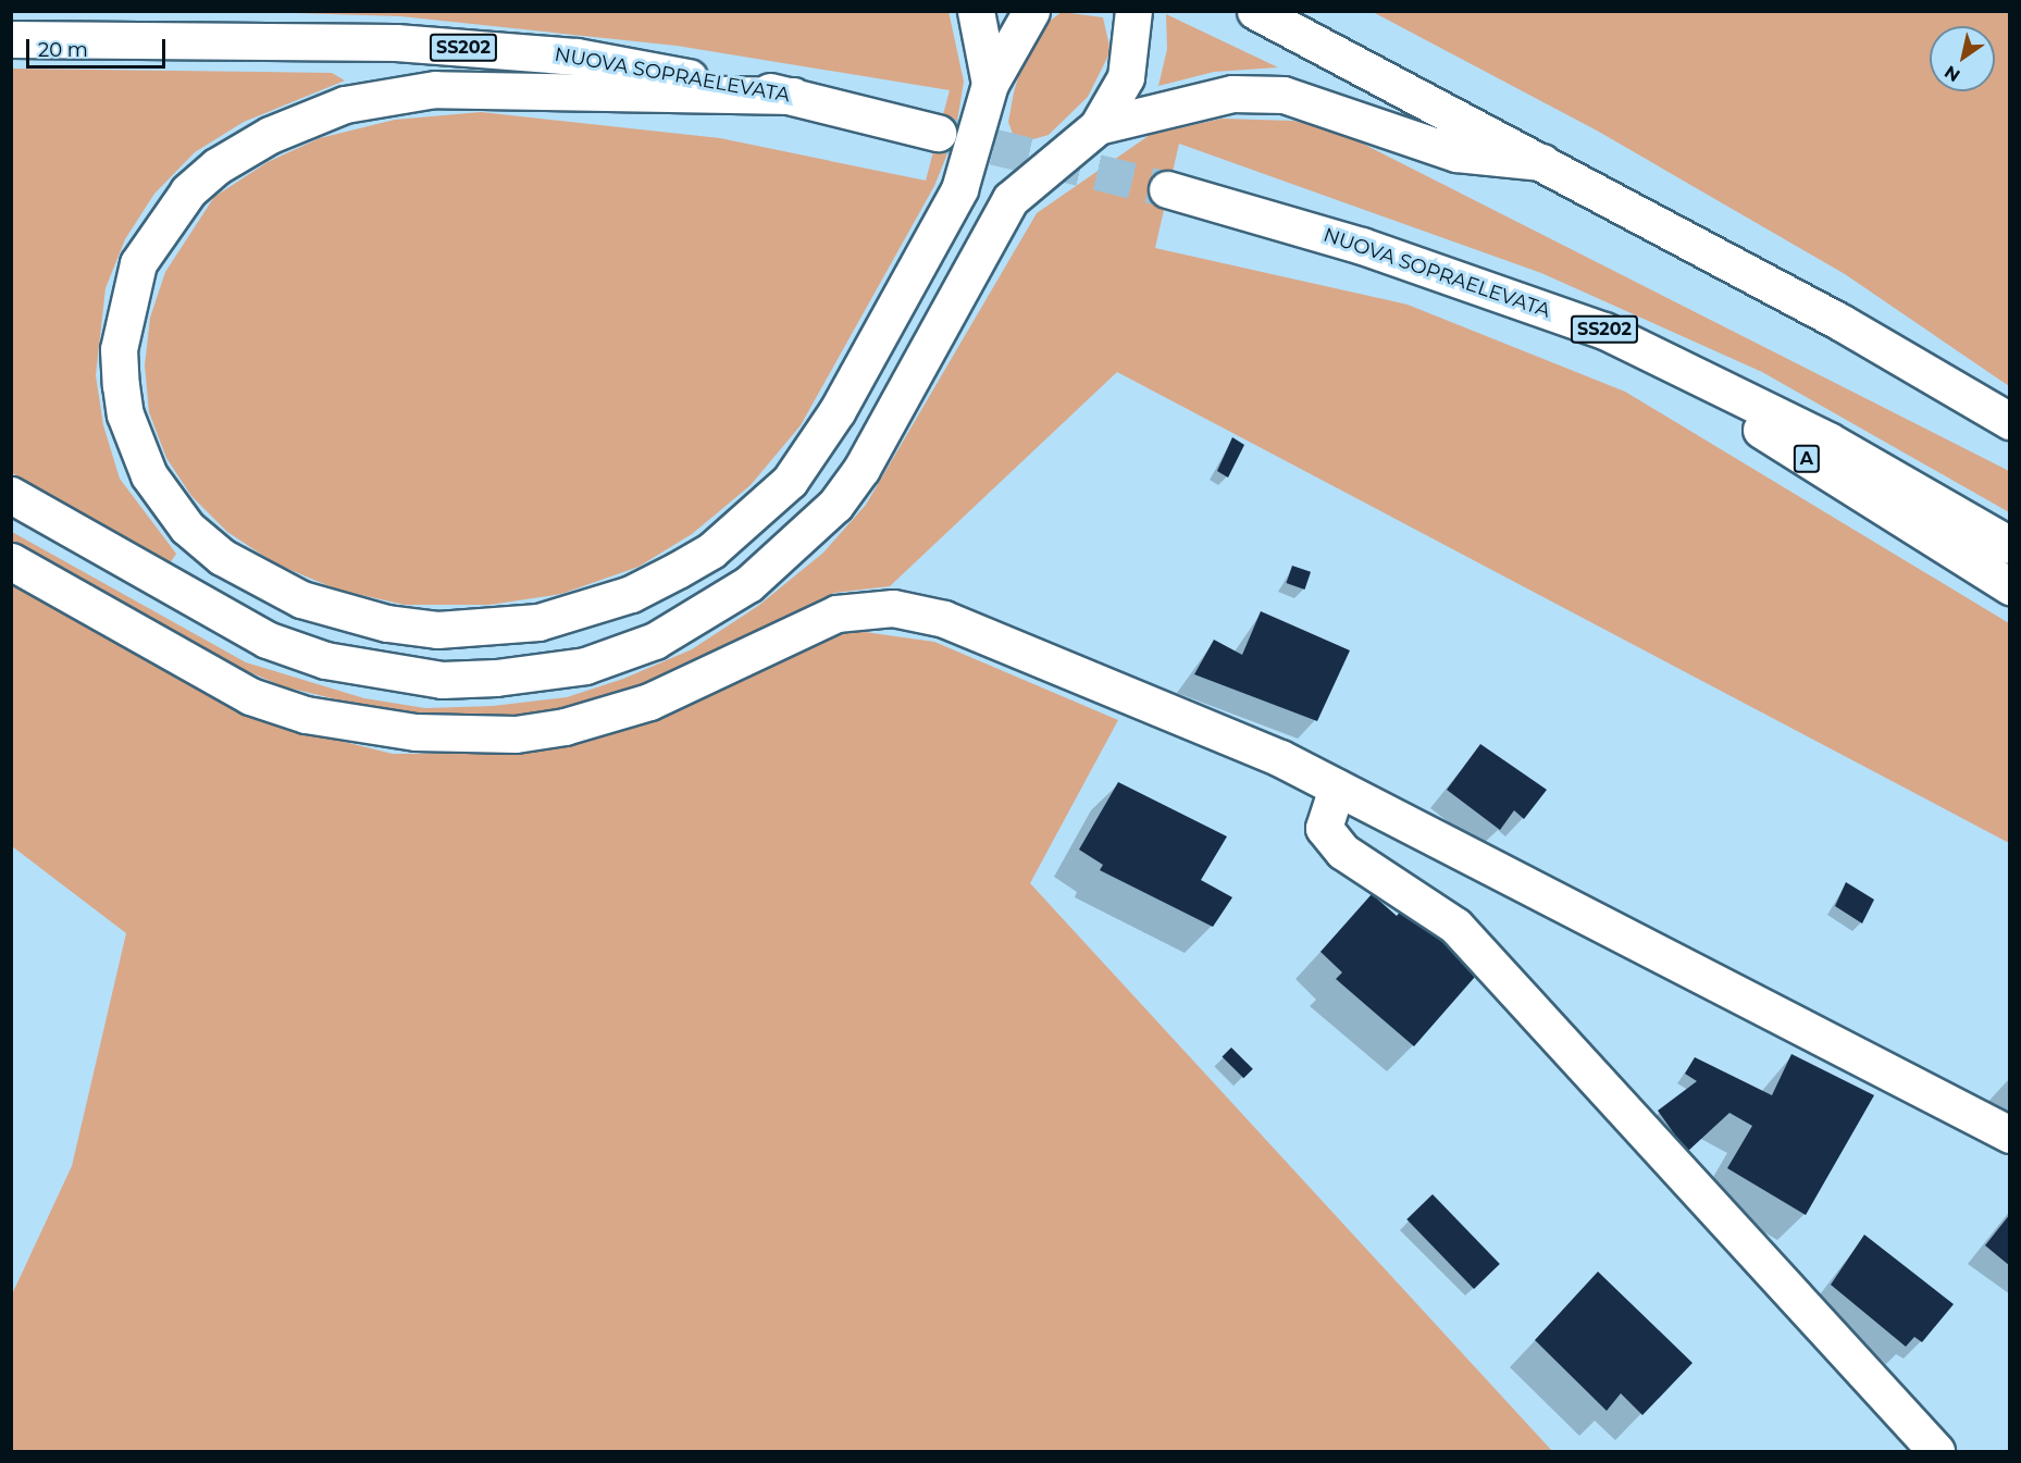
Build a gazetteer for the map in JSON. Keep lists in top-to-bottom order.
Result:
{
  "streets": {
    "main road": ["SS202", "NUOVA SOPRAELEVATA", "A"]
  },
  "crossings": [
    ["NUOVA SOPRAELEVATA", "A"]
  ],
  "scale_bar": "20 m",
  "north": "bottom left"
}
